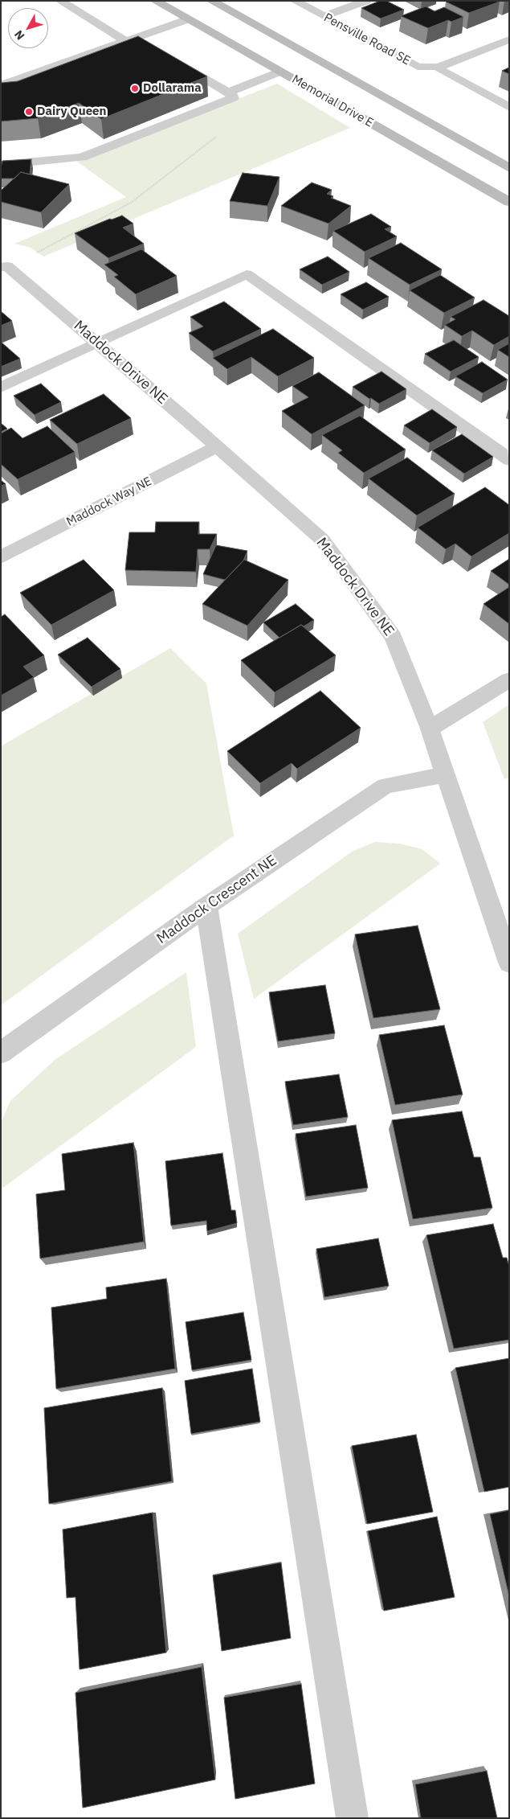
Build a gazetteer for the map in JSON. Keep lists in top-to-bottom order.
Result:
{
  "streets": {
    "main road": ["Memorial Drive E"],
    "street": [
      "Pensville Road SE",
      "Maddock Drive NE",
      "Maddock Way NE",
      "Maddock Crescent NE"
    ]
  },
  "crossings": [
    ["Maddock Drive NE", "Maddock Way NE"],
    ["Maddock Drive NE", "Maddock Crescent NE"]
  ],
  "places": ["Dollarama", "Dairy Queen"],
  "north": "bottom left"
}
